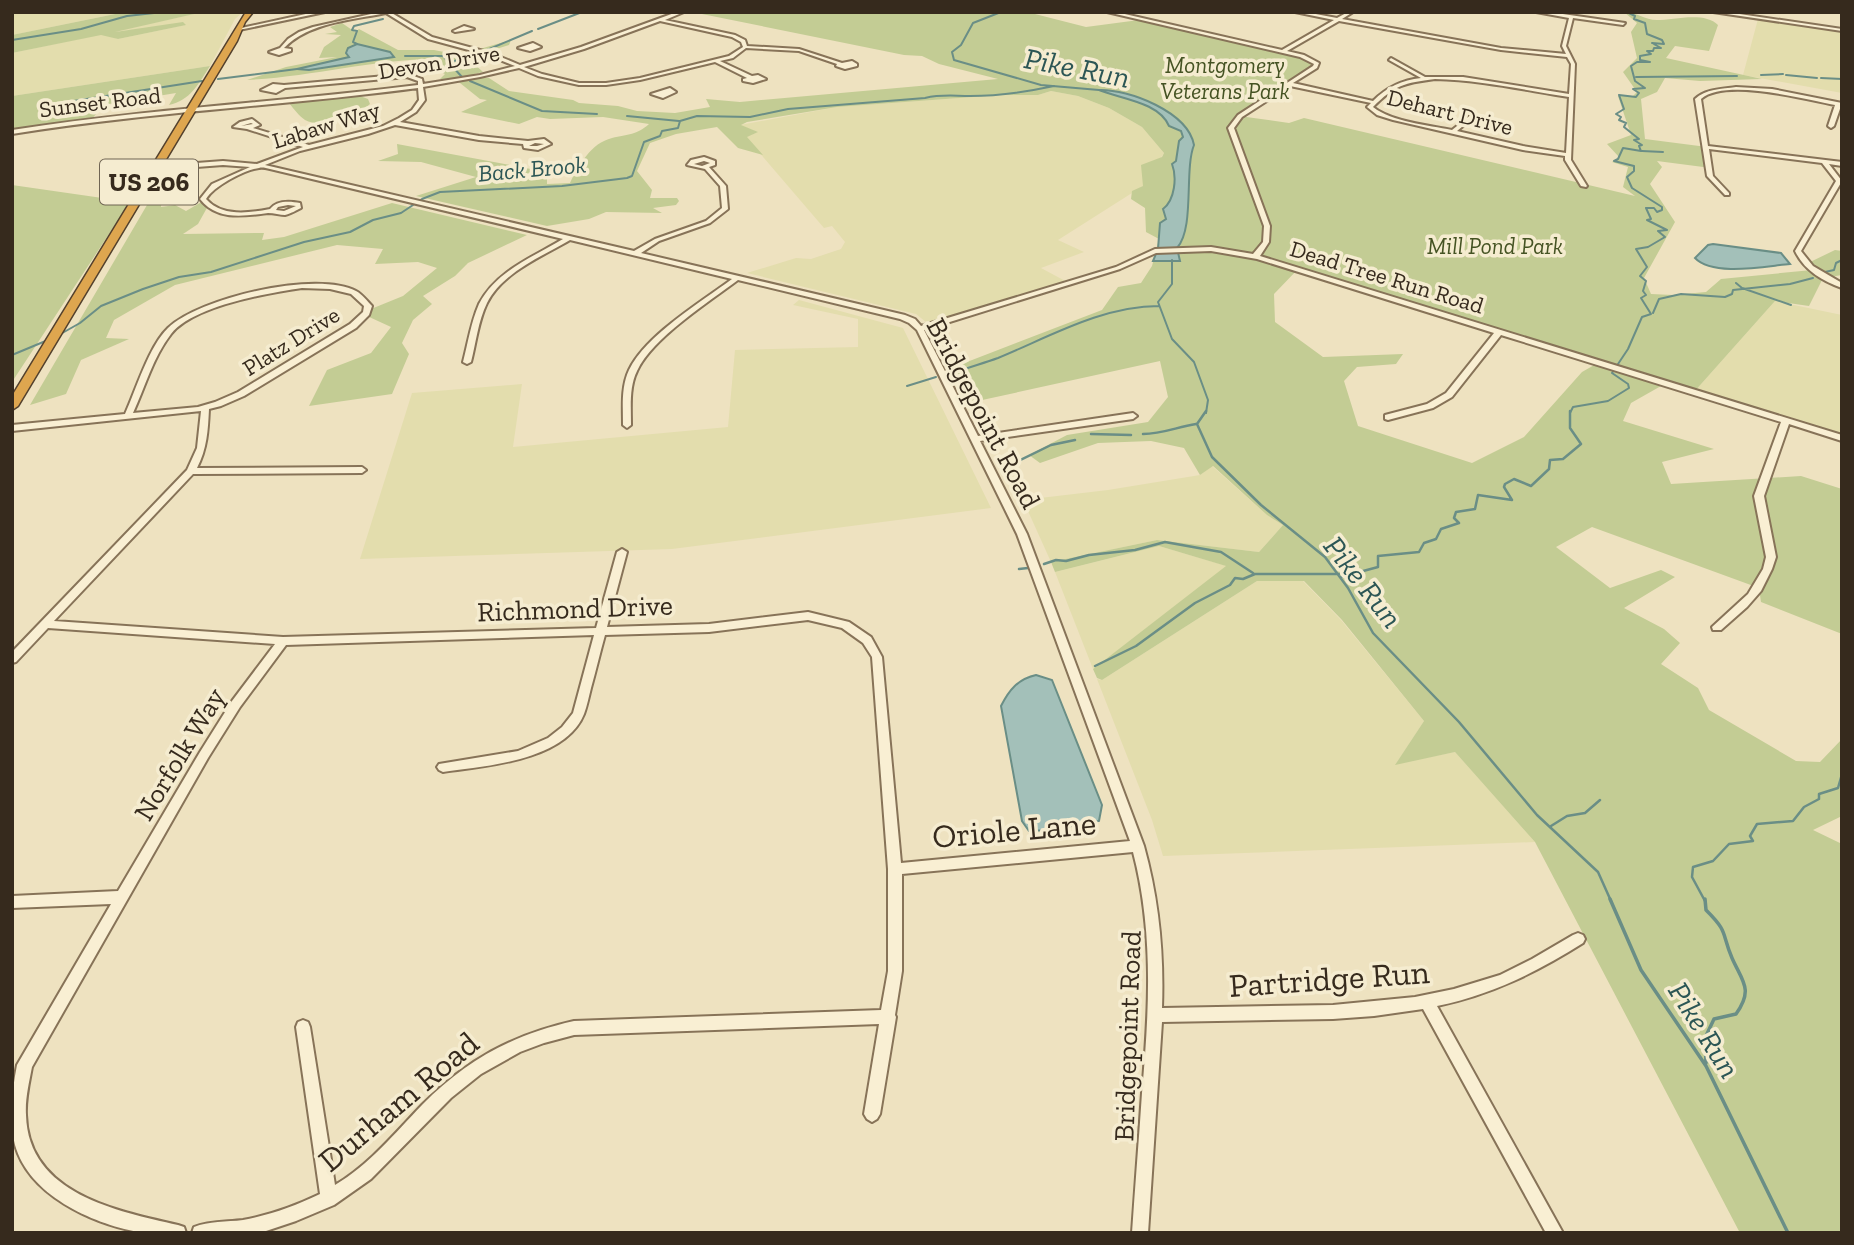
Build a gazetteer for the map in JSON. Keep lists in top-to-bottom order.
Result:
{
  "streets": {
    "highway": ["US 206"],
    "street": [
      "Devon Drive",
      "Sunset Road",
      "Dehart Drive",
      "Labaw Way",
      "Dead Tree Run Road",
      "Platz Drive",
      "Bridgepoint Road",
      "Richmond Drive",
      "Norfolk Way",
      "Oriole Lane",
      "Partridge Run",
      "Durham Road"
    ]
  },
  "crossings": [
    ["Devon Drive", "Sunset Road"],
    ["Devon Drive", "Labaw Way"],
    ["Devon Drive", "US 206"],
    ["Sunset Road", "US 206"],
    ["Labaw Way", "Bridgepoint Road"],
    ["US 206", "Bridgepoint Road"],
    ["Dead Tree Run Road", "Bridgepoint Road"],
    ["Bridgepoint Road", "Oriole Lane"],
    ["Bridgepoint Road", "Partridge Run"],
    ["Richmond Drive", "Norfolk Way"],
    ["Richmond Drive", "Oriole Lane"],
    ["Richmond Drive", "Durham Road"]
  ],
  "water": ["Pike Run", "Back Brook"],
  "parks": ["Montgomery Veterans Park", "Mill Pond Park"]
}
